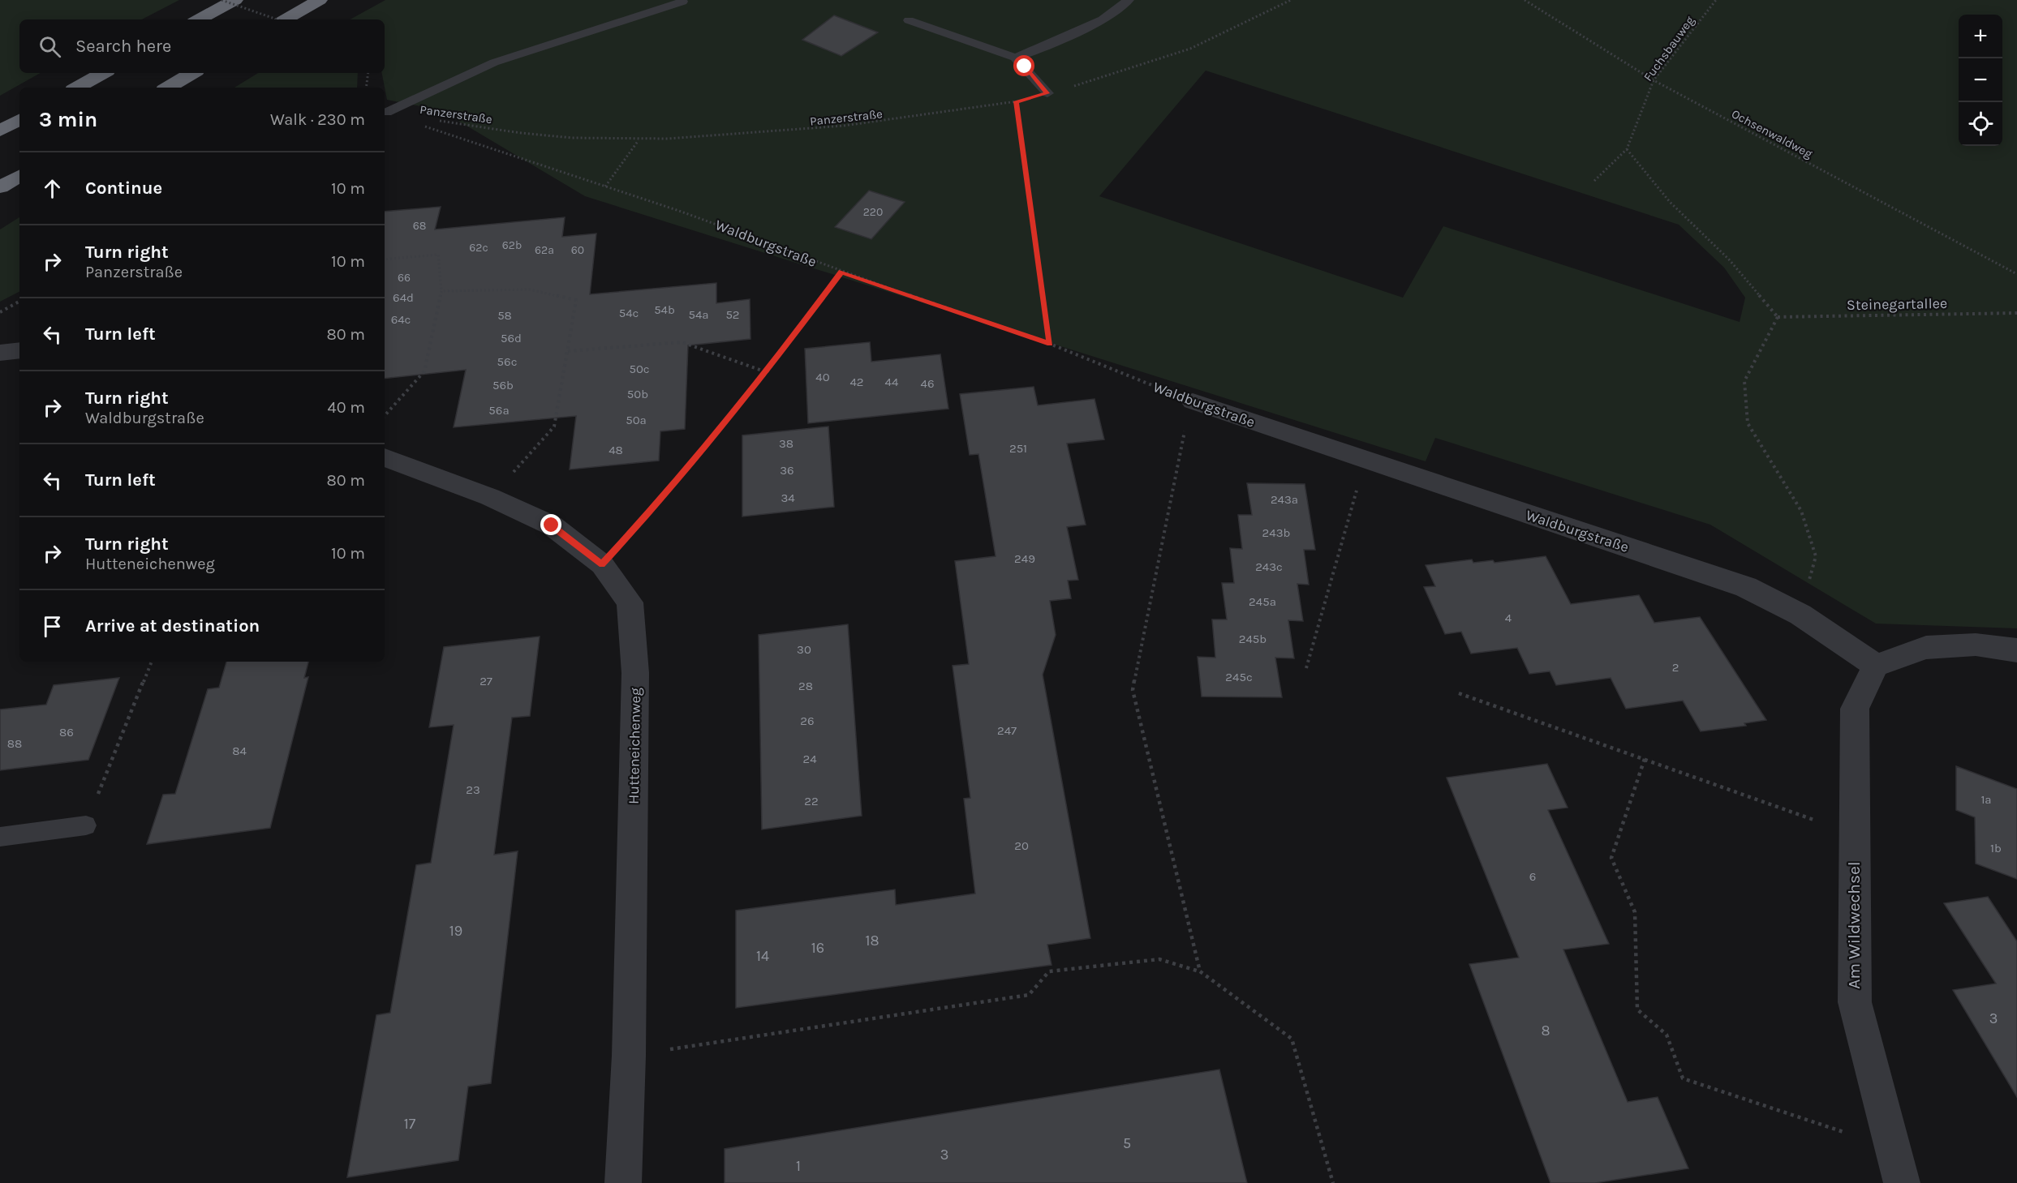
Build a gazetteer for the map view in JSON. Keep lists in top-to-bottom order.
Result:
{
  "streets": {
    "street": ["Waldburgstraße", "Hutteneichenweg", "Am Wildwechsel"],
    "path": [
      "Fuchsbauweg",
      "Panzerstraße",
      "Ochsenwaldweg",
      "Steinegartallee"
    ]
  },
  "crossings": [
    ["Fuchsbauweg", "Ochsenwaldweg"],
    ["Panzerstraße", "Waldburgstraße"],
    ["Waldburgstraße", "Am Wildwechsel"]
  ],
  "house_numbers": [
    "220",
    "68",
    "62b",
    "62c",
    "62a",
    "60",
    "66",
    "64d",
    "54b",
    "54c",
    "54a",
    "52",
    "58",
    "64c",
    "56d",
    "56c",
    "50c",
    "40",
    "42",
    "44",
    "46",
    "56b",
    "50b",
    "56a",
    "50a",
    "38",
    "251",
    "48",
    "36",
    "34",
    "243a",
    "243b",
    "249",
    "243c",
    "245a",
    "4",
    "245b",
    "30",
    "2",
    "245c",
    "27",
    "28",
    "26",
    "247",
    "86",
    "88",
    "84",
    "24",
    "23",
    "1a",
    "22",
    "20",
    "1b",
    "6",
    "19",
    "18",
    "16",
    "14",
    "3",
    "8",
    "17",
    "5",
    "3",
    "1"
  ],
  "page": {
    "map_buttons": ["+", "−"],
    "search": "Search here",
    "heading": ["3 min", "Walk · 230 m"],
    "list": [
      ["Continue", "10 m"],
      ["Turn right", "Panzerstraße", "10 m"],
      ["Turn left", "80 m"],
      ["Turn right", "Waldburgstraße", "40 m"],
      ["Turn left", "80 m"],
      ["Turn right", "Hutteneichenweg", "10 m"],
      "Arrive at destination"
    ]
  }
}
